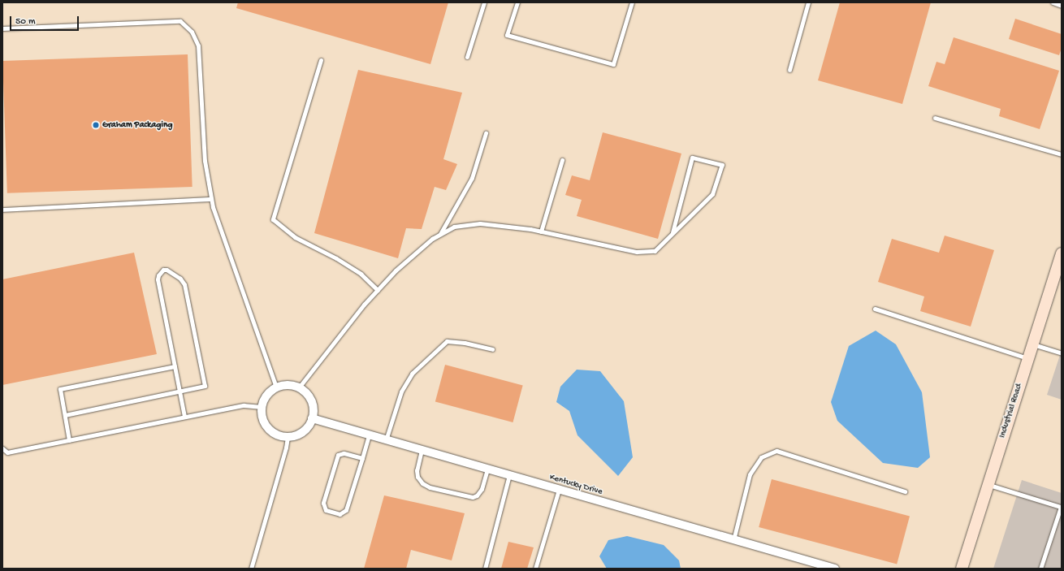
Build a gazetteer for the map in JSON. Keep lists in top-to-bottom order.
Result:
{
  "streets": {
    "main road": ["Industrial Road"],
    "street": ["Kentucky Drive"]
  },
  "places": ["Graham Packaging"],
  "scale_bar": "50 m"
}
